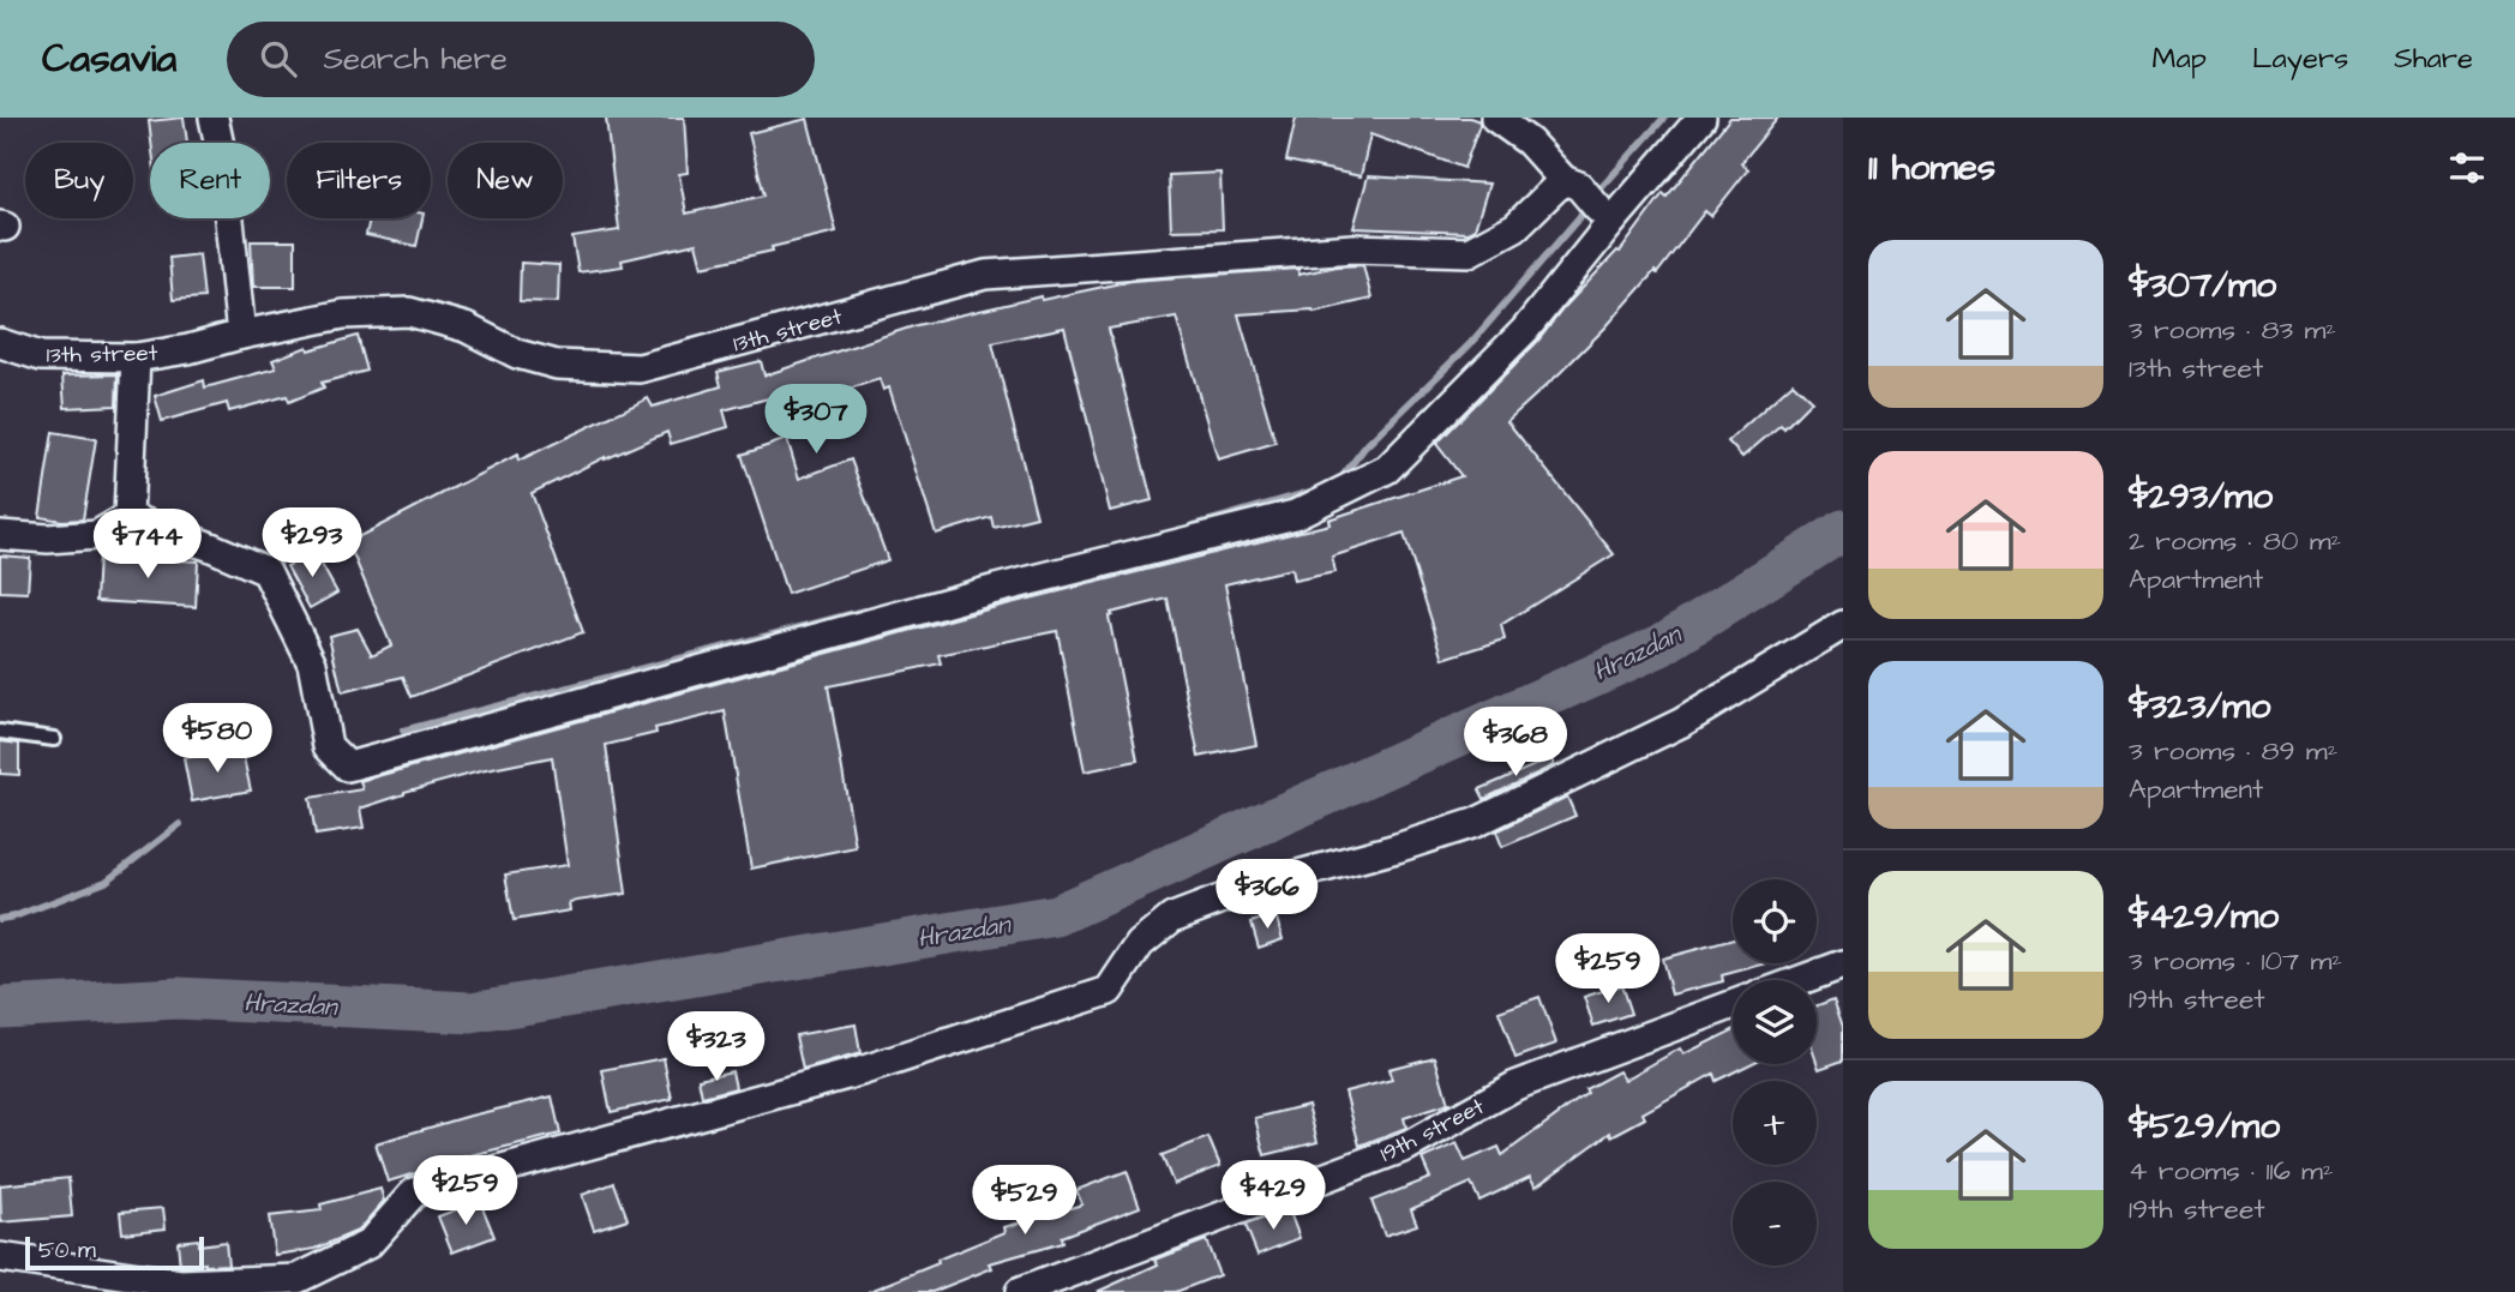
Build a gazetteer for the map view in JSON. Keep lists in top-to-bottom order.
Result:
{
  "streets": {
    "street": ["13th street", "19th street"]
  },
  "water": ["Hrazdan"],
  "scale_bar": "50 m",
  "page": {
    "header": "Casavia",
    "search": "Search here",
    "nav": ["Map", "Layers", "Share"],
    "heading": "11 homes",
    "chip": [
      "Buy",
      "Rent",
      "Filters",
      "New"
    ],
    "list": [
      {
        "name": "$307/mo",
        "note": "3 rooms · 83 m² · 13th street"
      },
      {
        "name": "$293/mo",
        "note": "2 rooms · 80 m² · Apartment"
      },
      {
        "name": "$323/mo",
        "note": "3 rooms · 89 m² · Apartment"
      },
      {
        "name": "$429/mo",
        "note": "3 rooms · 107 m² · 19th street"
      },
      {
        "name": "$529/mo",
        "note": "4 rooms · 116 m² · 19th street"
      }
    ],
    "price": [
      "$307",
      "$293",
      "$744",
      "$580",
      "$368",
      "$366",
      "$259",
      "$323",
      "$259",
      "$429",
      "$529"
    ],
    "map_buttons": ["+", "−"],
    "scale": "50 m"
  }
}
